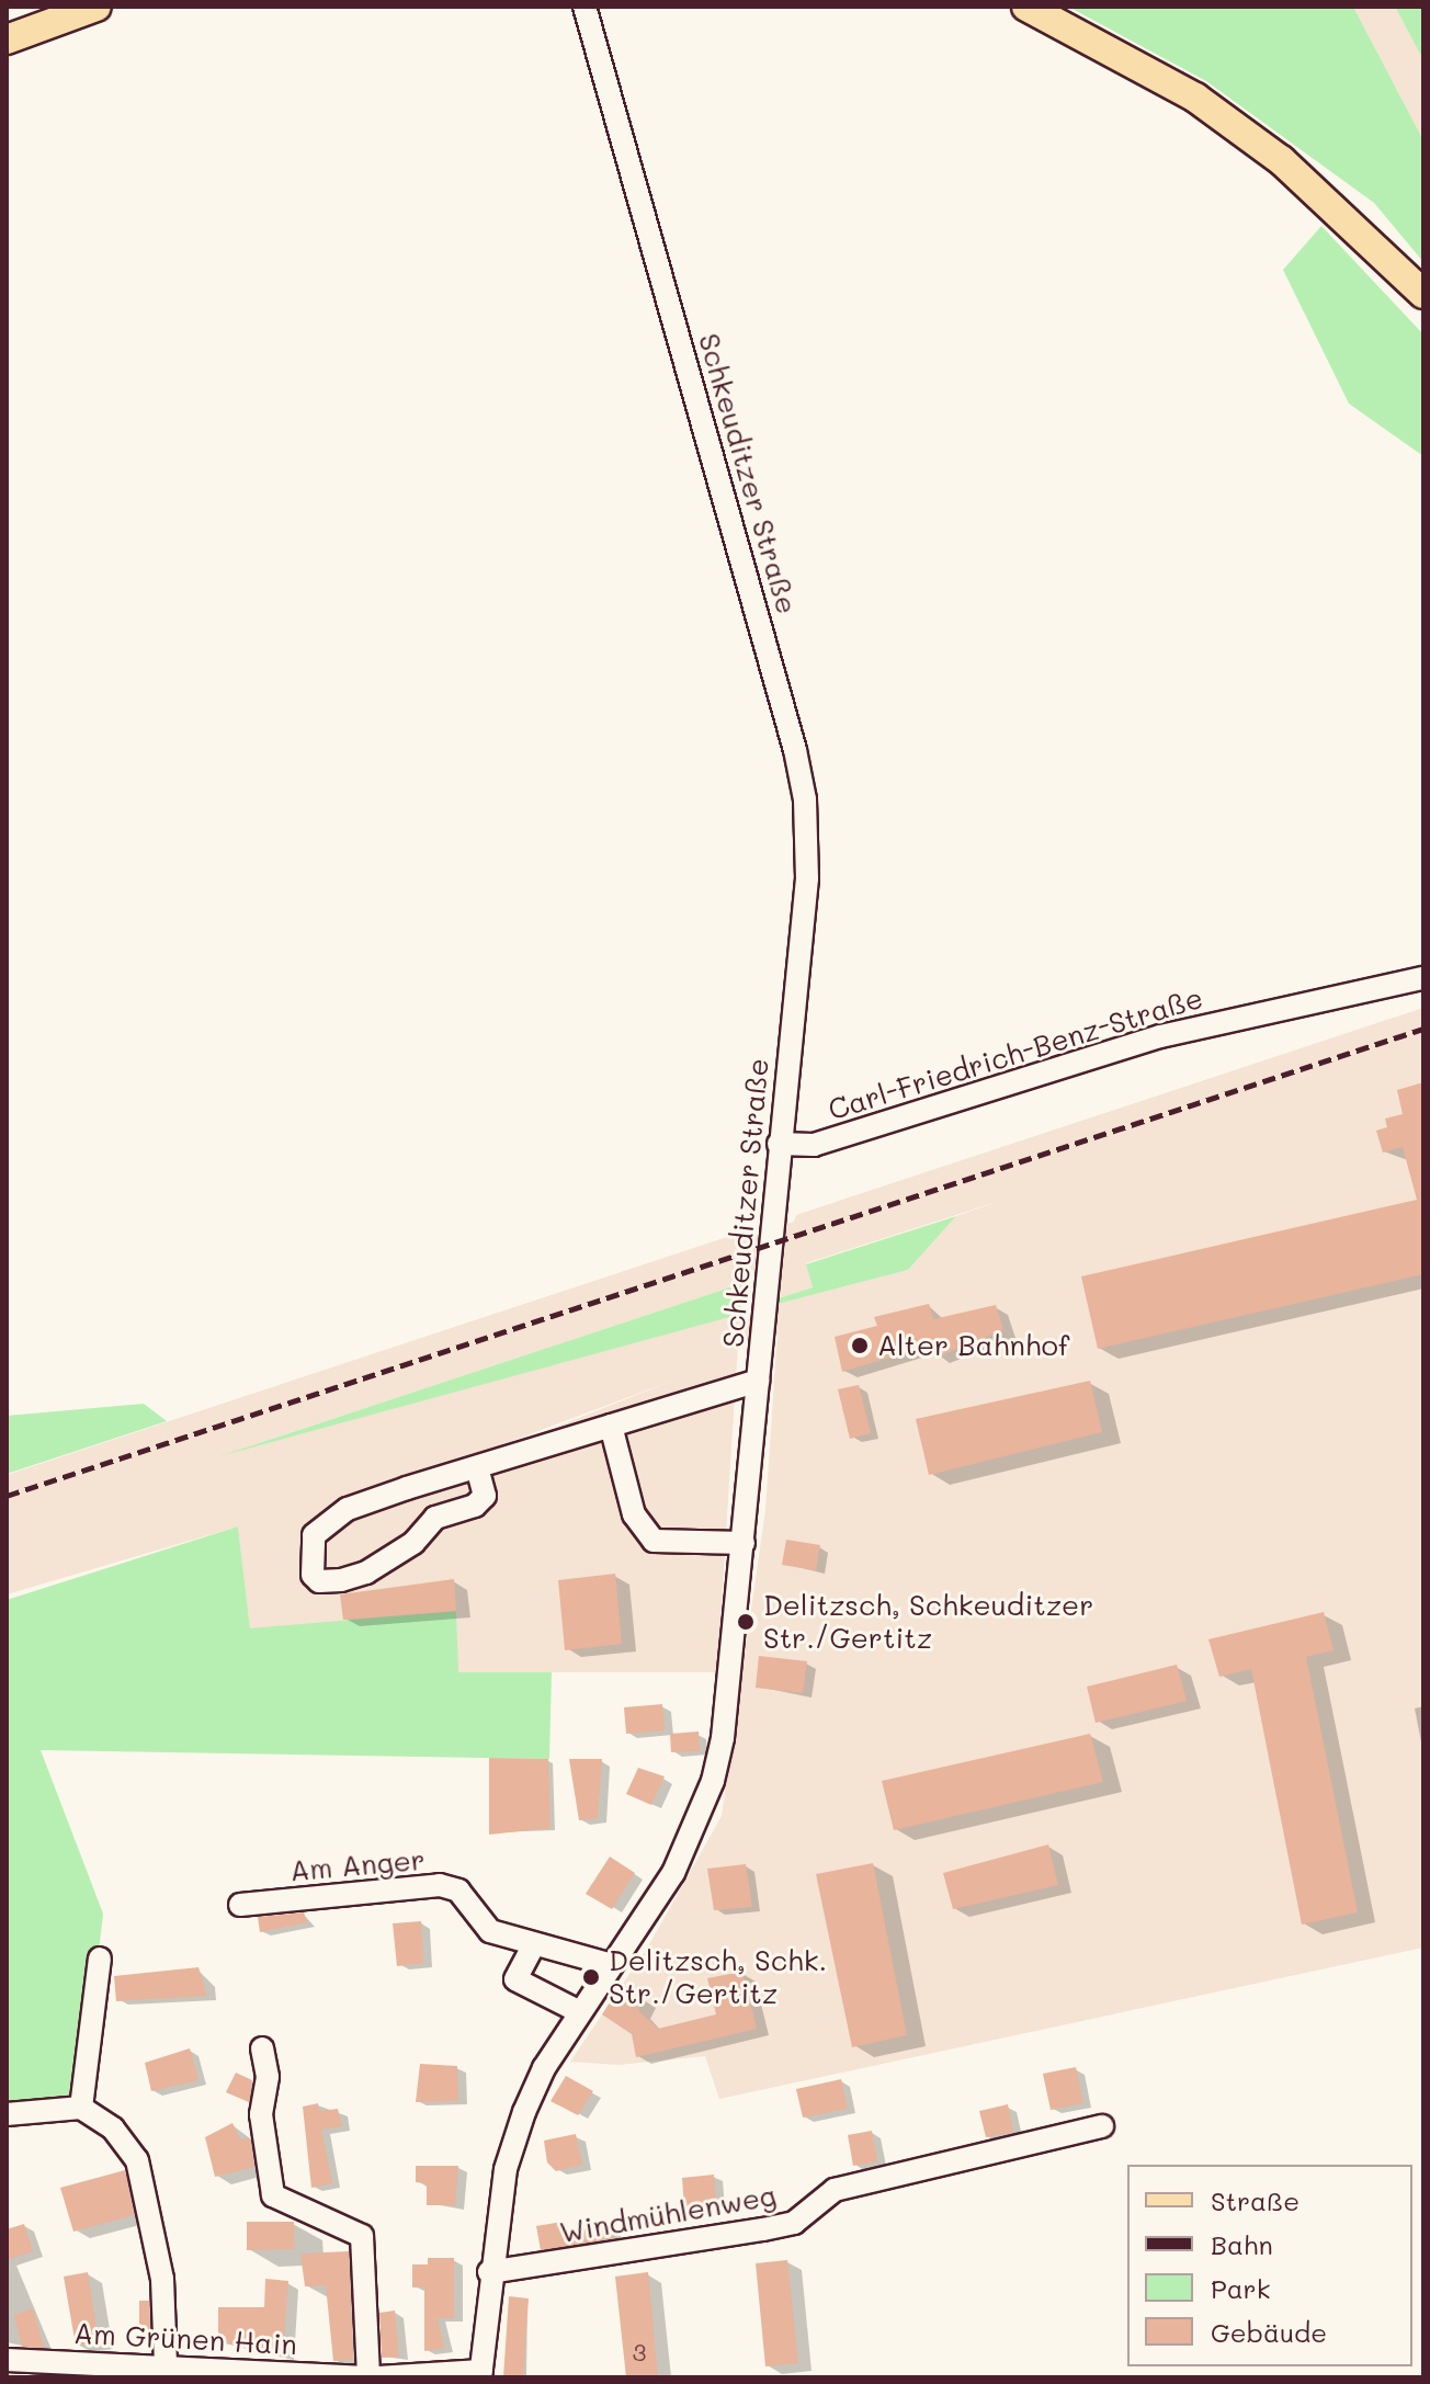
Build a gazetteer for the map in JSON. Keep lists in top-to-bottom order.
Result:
{
  "streets": {
    "street": [
      "Schkeuditzer Straße",
      "Carl-Friedrich-Benz-Straße",
      "Am Anger",
      "Windmühlenweg",
      "Am Grünen Hain"
    ]
  },
  "crossings": [
    ["Schkeuditzer Straße", "Carl-Friedrich-Benz-Straße"],
    ["Schkeuditzer Straße", "Am Anger"],
    ["Schkeuditzer Straße", "Windmühlenweg"]
  ],
  "places": ["Alter Bahnhof", "Delitzsch, Schkeuditzer Str./Gertitz", "Delitzsch, Schk. Str./Gertitz"],
  "house_numbers": ["3"],
  "legend": [
    "Straße",
    "Bahn",
    "Park",
    "Gebäude"
  ]
}
